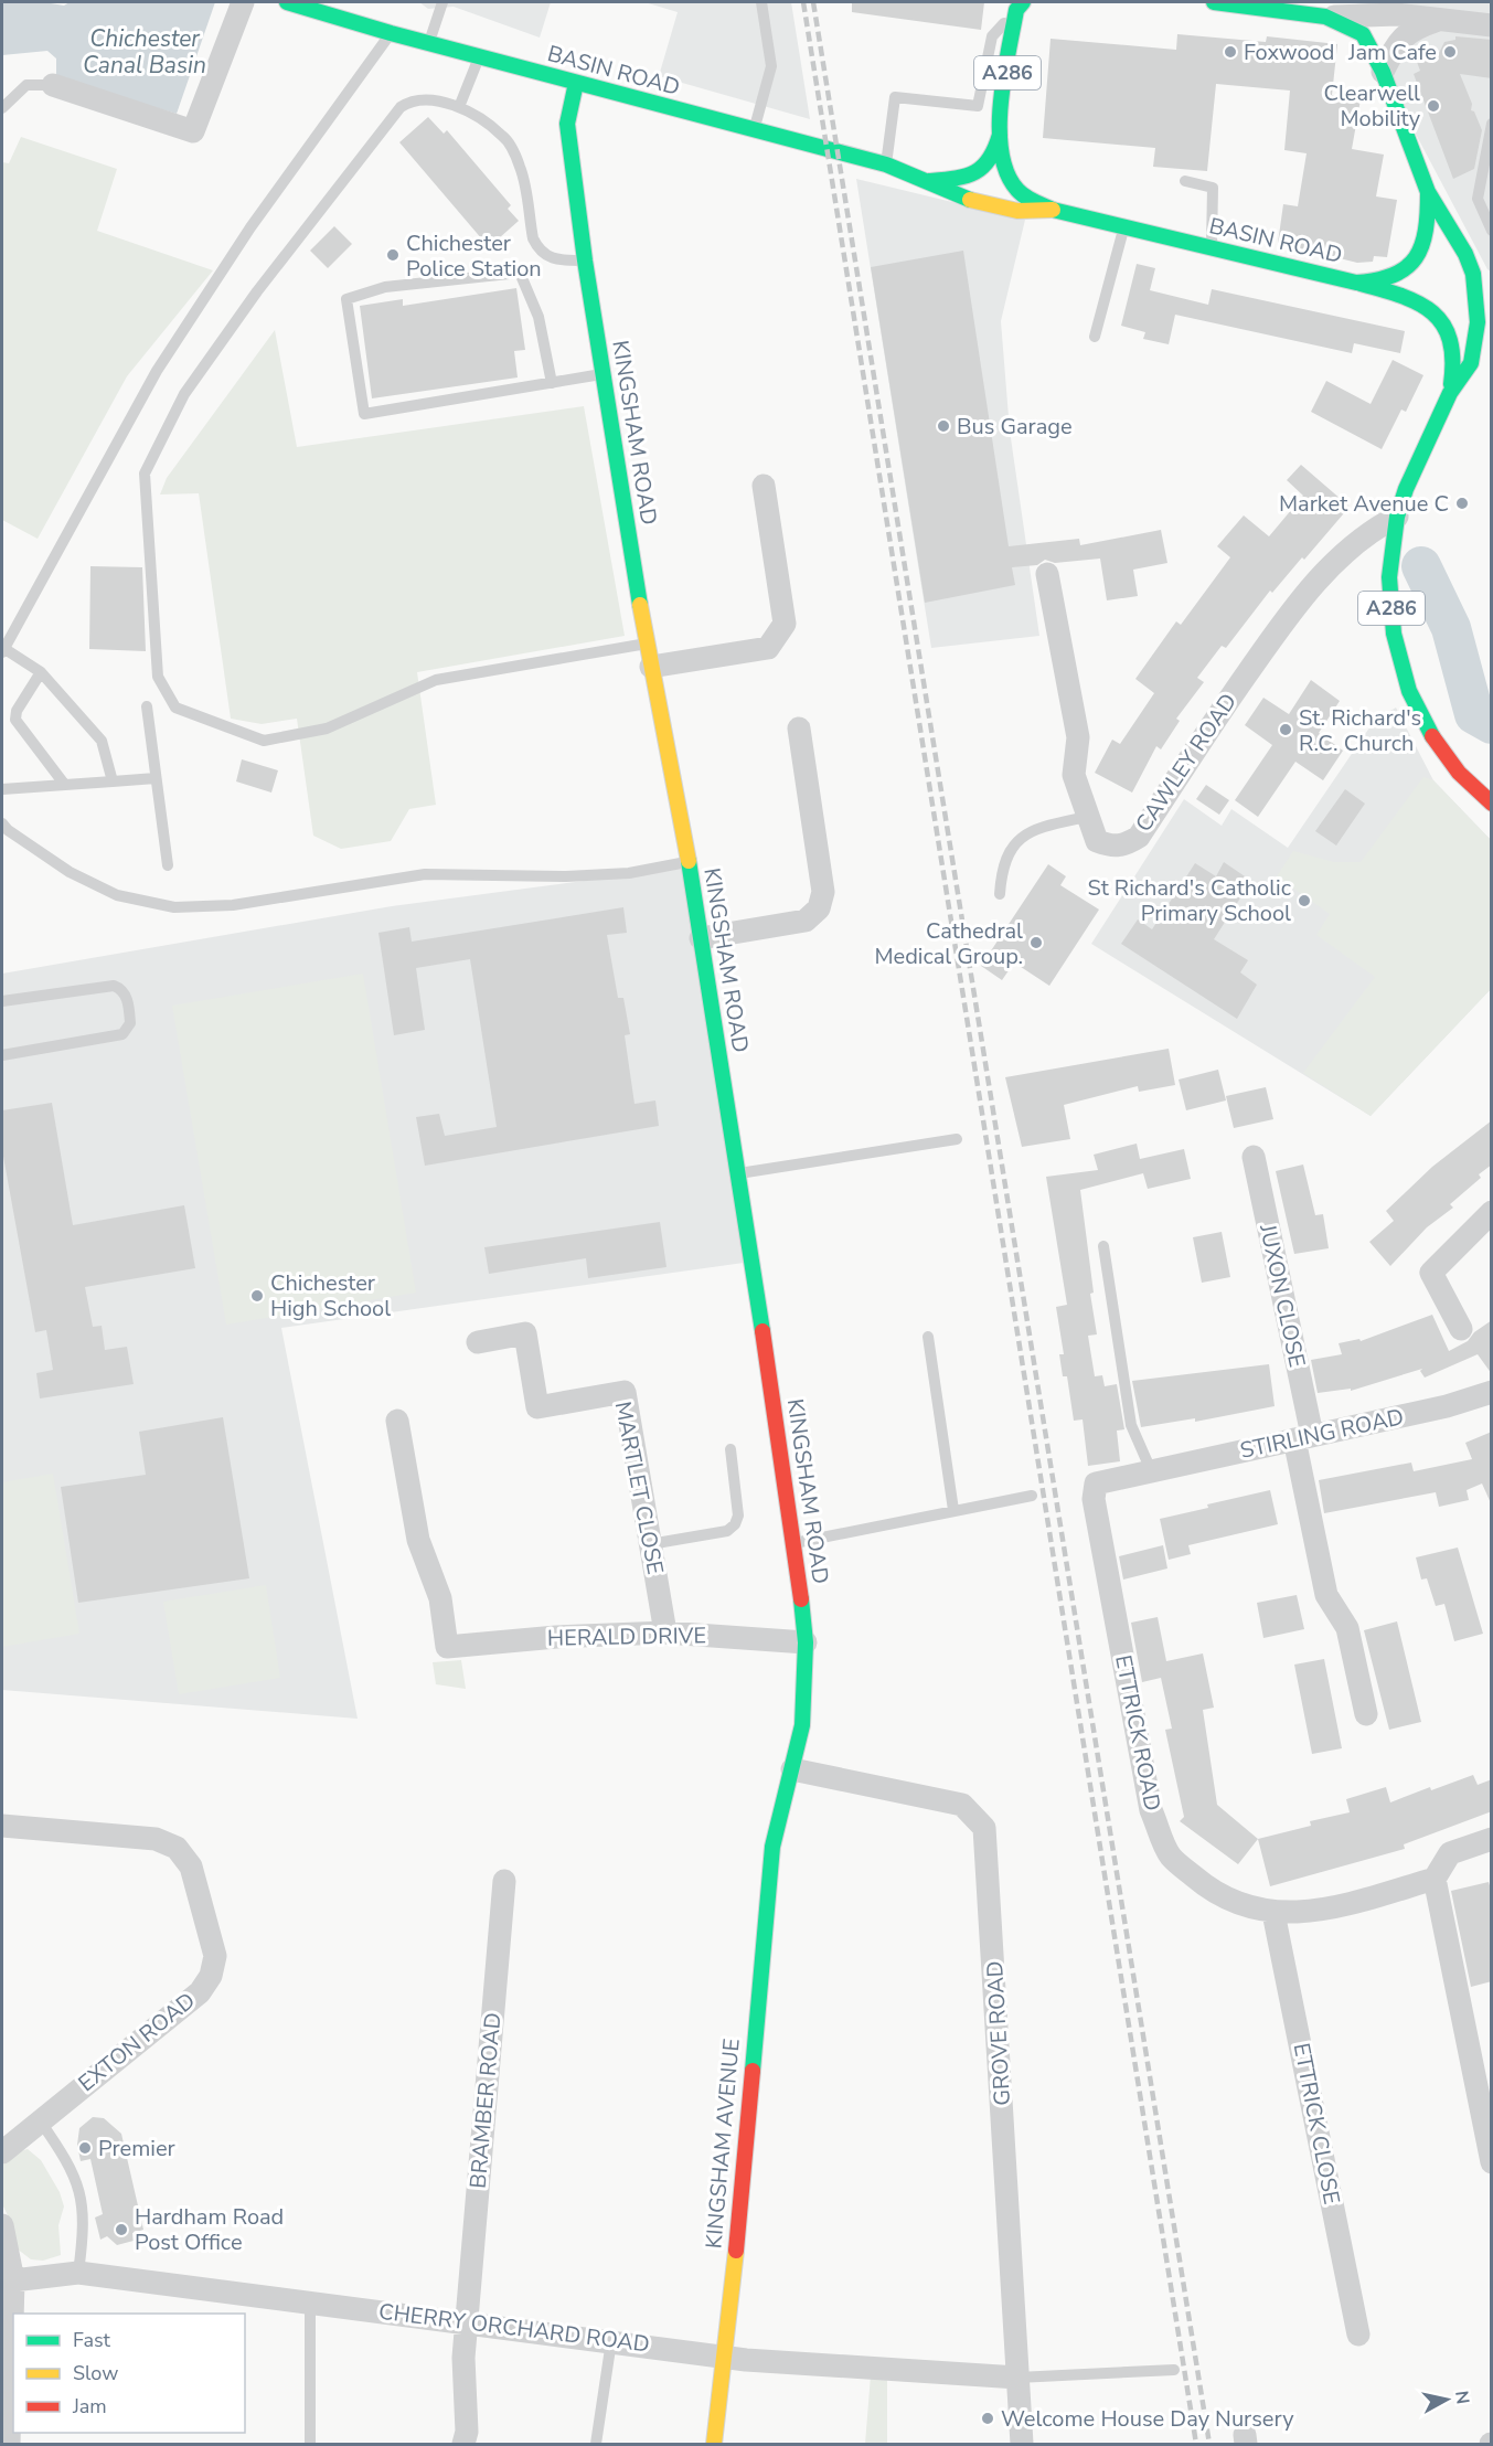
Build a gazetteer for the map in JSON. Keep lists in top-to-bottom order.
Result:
{
  "streets": {
    "street": [
      "BASIN ROAD",
      "A286",
      "KINGSHAM ROAD",
      "CAWLEY ROAD",
      "JUXON CLOSE",
      "STIRLING ROAD",
      "MARTLET CLOSE",
      "HERALD DRIVE",
      "ETTRICK ROAD",
      "GROVE ROAD",
      "EXTON ROAD",
      "BRAMBER ROAD",
      "ETTRICK CLOSE",
      "KINGSHAM AVENUE",
      "CHERRY ORCHARD ROAD"
    ]
  },
  "crossings": [
    ["BASIN ROAD", "A286"],
    ["BASIN ROAD", "KINGSHAM ROAD"],
    ["A286", "CAWLEY ROAD"],
    ["KINGSHAM ROAD", "HERALD DRIVE"],
    ["KINGSHAM ROAD", "GROVE ROAD"],
    ["KINGSHAM ROAD", "KINGSHAM AVENUE"],
    ["JUXON CLOSE", "STIRLING ROAD"],
    ["STIRLING ROAD", "ETTRICK ROAD"],
    ["MARTLET CLOSE", "HERALD DRIVE"],
    ["ETTRICK ROAD", "ETTRICK CLOSE"],
    ["GROVE ROAD", "CHERRY ORCHARD ROAD"],
    ["BRAMBER ROAD", "CHERRY ORCHARD ROAD"],
    ["KINGSHAM AVENUE", "CHERRY ORCHARD ROAD"]
  ],
  "water": ["Chichester Canal Basin"],
  "places": [
    "Foxwood",
    "Jam Cafe",
    "Clearwell Mobility",
    "Chichester Police Station",
    "Bus Garage",
    "Market Avenue C",
    "St. Richard's R.C. Church",
    "St Richard's Catholic Primary School",
    "Cathedral Medical Group.",
    "Chichester High School",
    "Premier",
    "Hardham Road Post Office",
    "Welcome House Day Nursery"
  ],
  "legend": ["Fast", "Slow", "Jam"],
  "north": "right"
}
